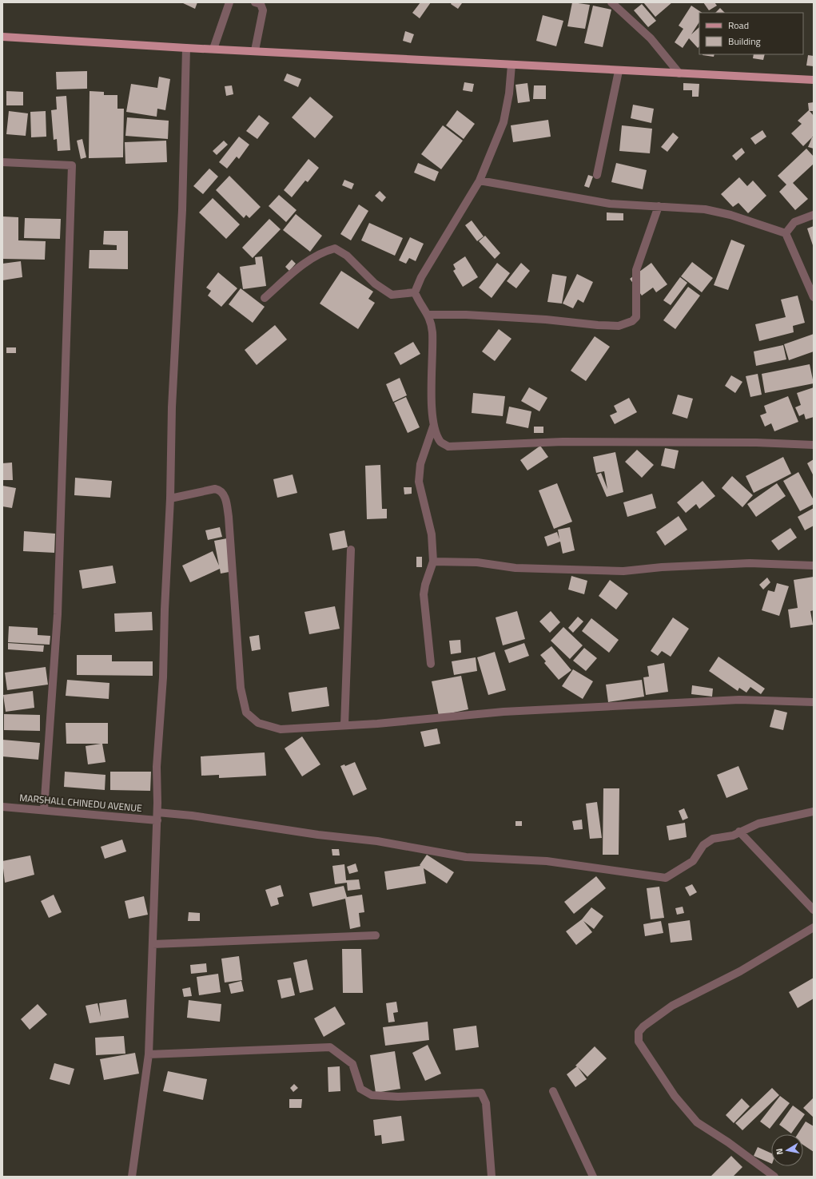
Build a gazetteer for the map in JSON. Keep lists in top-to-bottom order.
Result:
{
  "streets": {
    "street": ["MARSHALL CHINEDU AVENUE"]
  },
  "legend": ["Road", "Building"],
  "north": "left"
}
